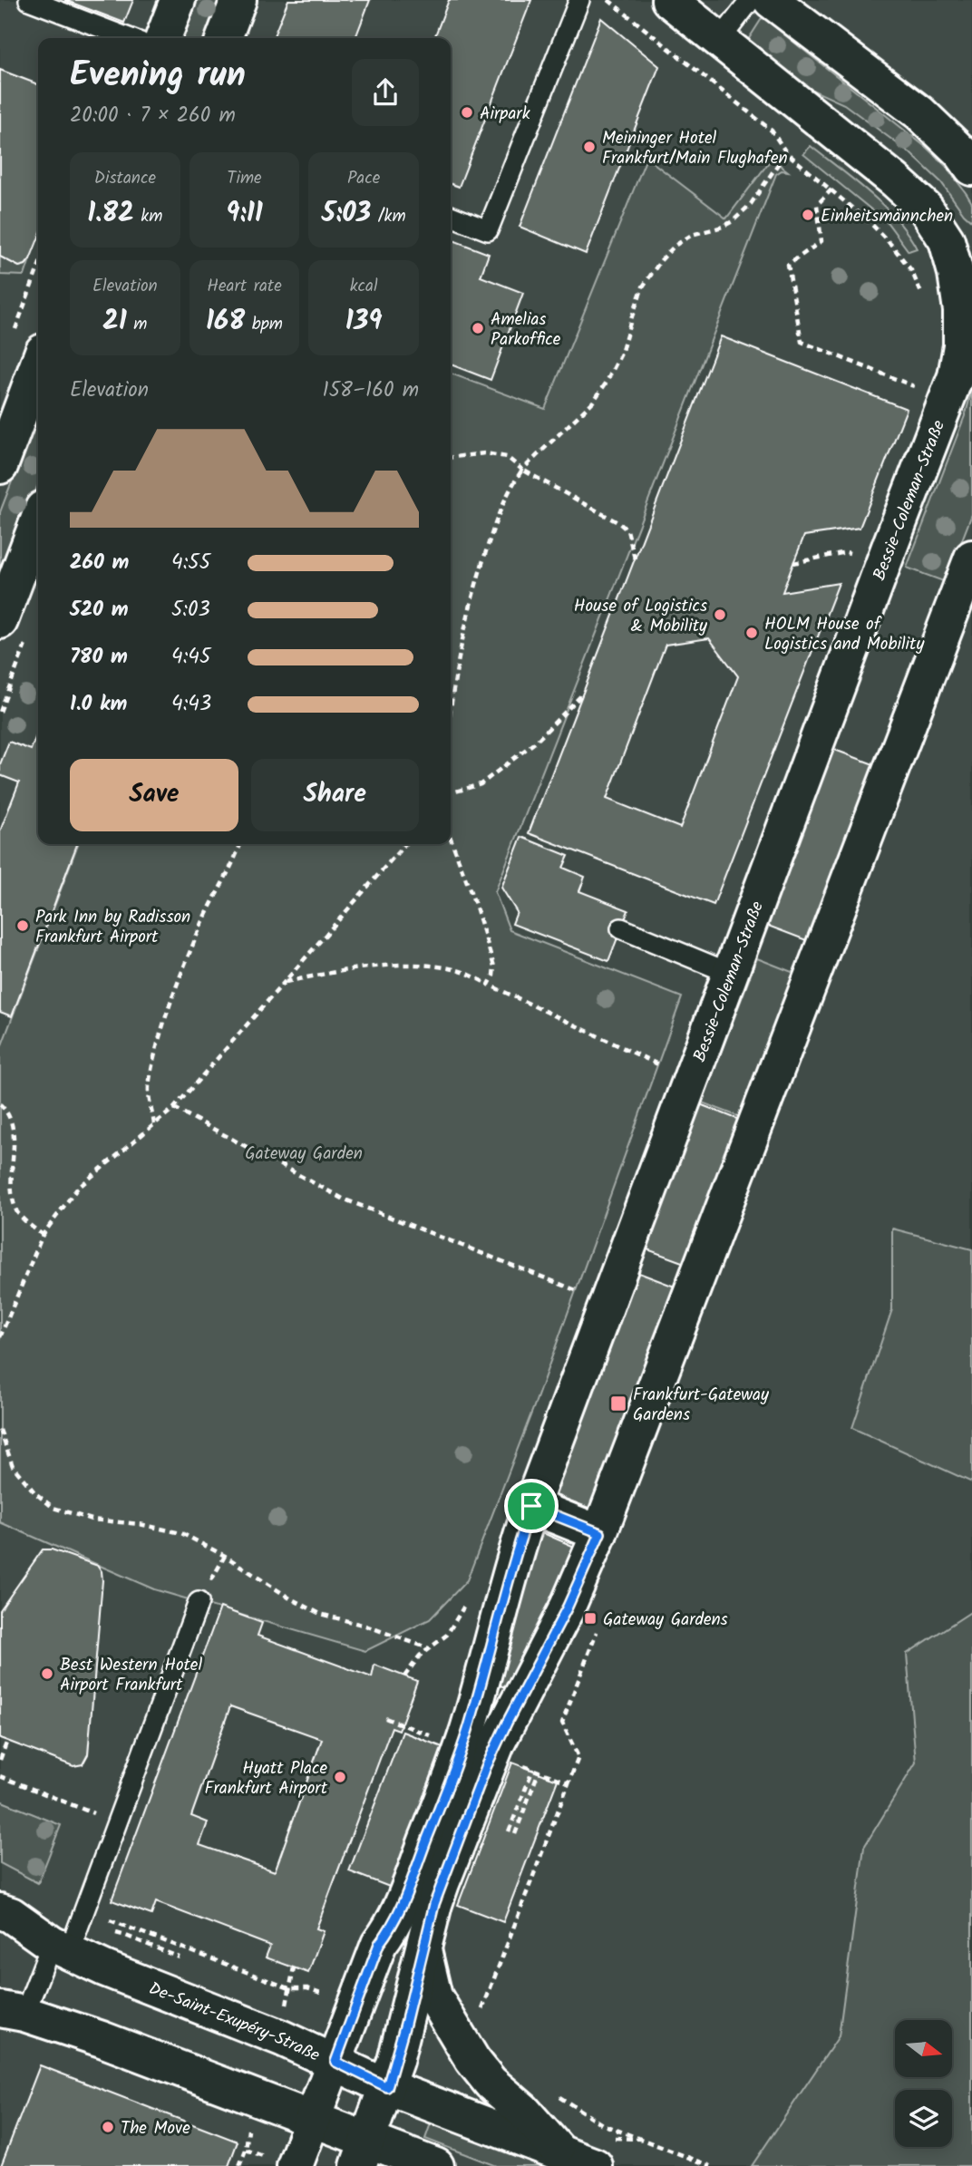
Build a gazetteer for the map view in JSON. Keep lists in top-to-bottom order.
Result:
{
  "streets": {
    "street": ["Bessie-Coleman-Straße", "De-Saint-Exupéry-Straße"]
  },
  "crossings": [
    ["Bessie-Coleman-Straße", "De-Saint-Exupéry-Straße"]
  ],
  "parks": ["Gateway Garden"],
  "places": {
    "other": [
      "Airpark",
      "Meininger Hotel Frankfurt/Main Flughafen",
      "Einheitsmännchen",
      "Amelias Parkoffice",
      "House of Logistics & Mobility",
      "HOLM House of Logistics and Mobility",
      "Park Inn by Radisson Frankfurt Airport",
      "Best Western Hotel Airport Frankfurt",
      "Hyatt Place Frankfurt Airport",
      "The Move"
    ],
    "transit": ["Frankfurt-Gateway Gardens", "Gateway Gardens"]
  },
  "north": "right",
  "page": {
    "heading": ["Evening run", "20:00 · 7 × 260 m"],
    "stats": [
      ["Distance", "1.82 km"],
      ["Time", "9:11"],
      ["Pace", "5:03 /km"],
      ["Elevation", "21 m"],
      ["Heart rate", "168 bpm"],
      ["kcal", "139"]
    ],
    "chart": ["Elevation", "158–160 m"],
    "list": [
      {
        "name": "260 m",
        "note": "4:55"
      },
      {
        "name": "520 m",
        "note": "5:03"
      },
      {
        "name": "780 m",
        "note": "4:45"
      },
      {
        "name": "1.0 km",
        "note": "4:43"
      }
    ],
    "buttons": ["Save", "Share"]
  }
}
